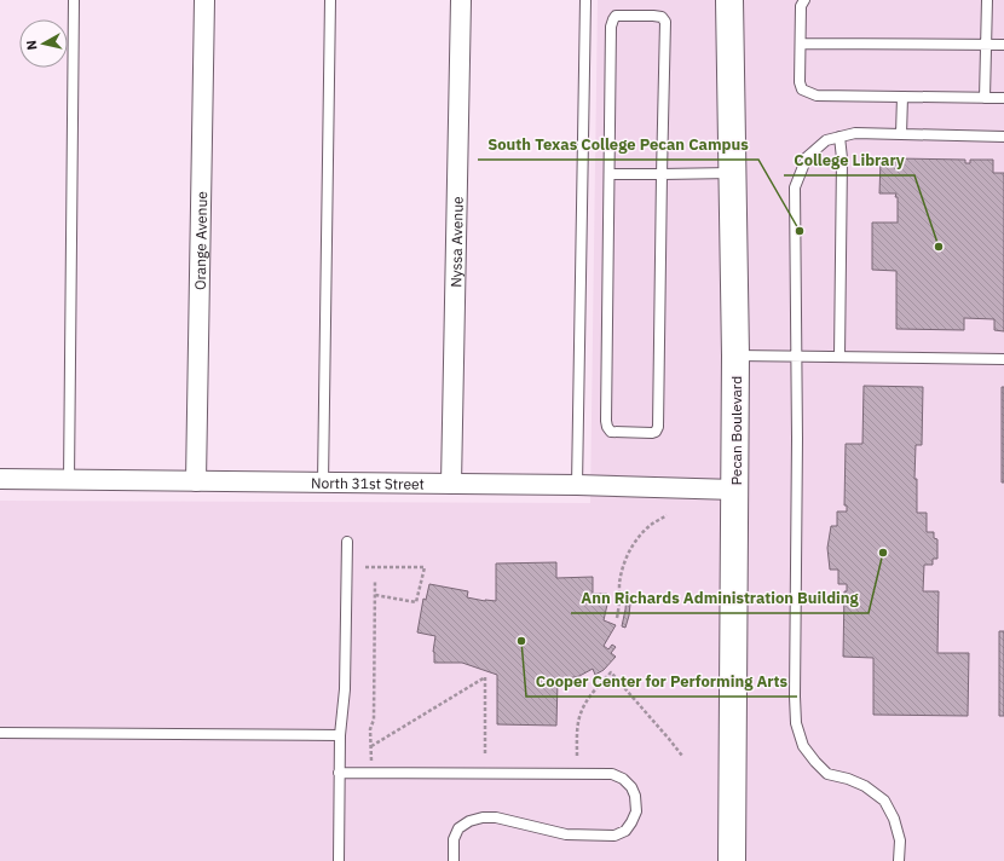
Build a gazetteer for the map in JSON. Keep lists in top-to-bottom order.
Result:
{
  "streets": {
    "main road": ["Pecan Boulevard"],
    "street": ["Orange Avenue", "Nyssa Avenue", "North 31st Street"]
  },
  "crossings": [
    ["Orange Avenue", "North 31st Street"],
    ["Nyssa Avenue", "North 31st Street"],
    ["Pecan Boulevard", "North 31st Street"]
  ],
  "places": [
    "South Texas College Pecan Campus",
    "College Library",
    "Ann Richards Administration Building",
    "Cooper Center for Performing Arts"
  ],
  "north": "left"
}
